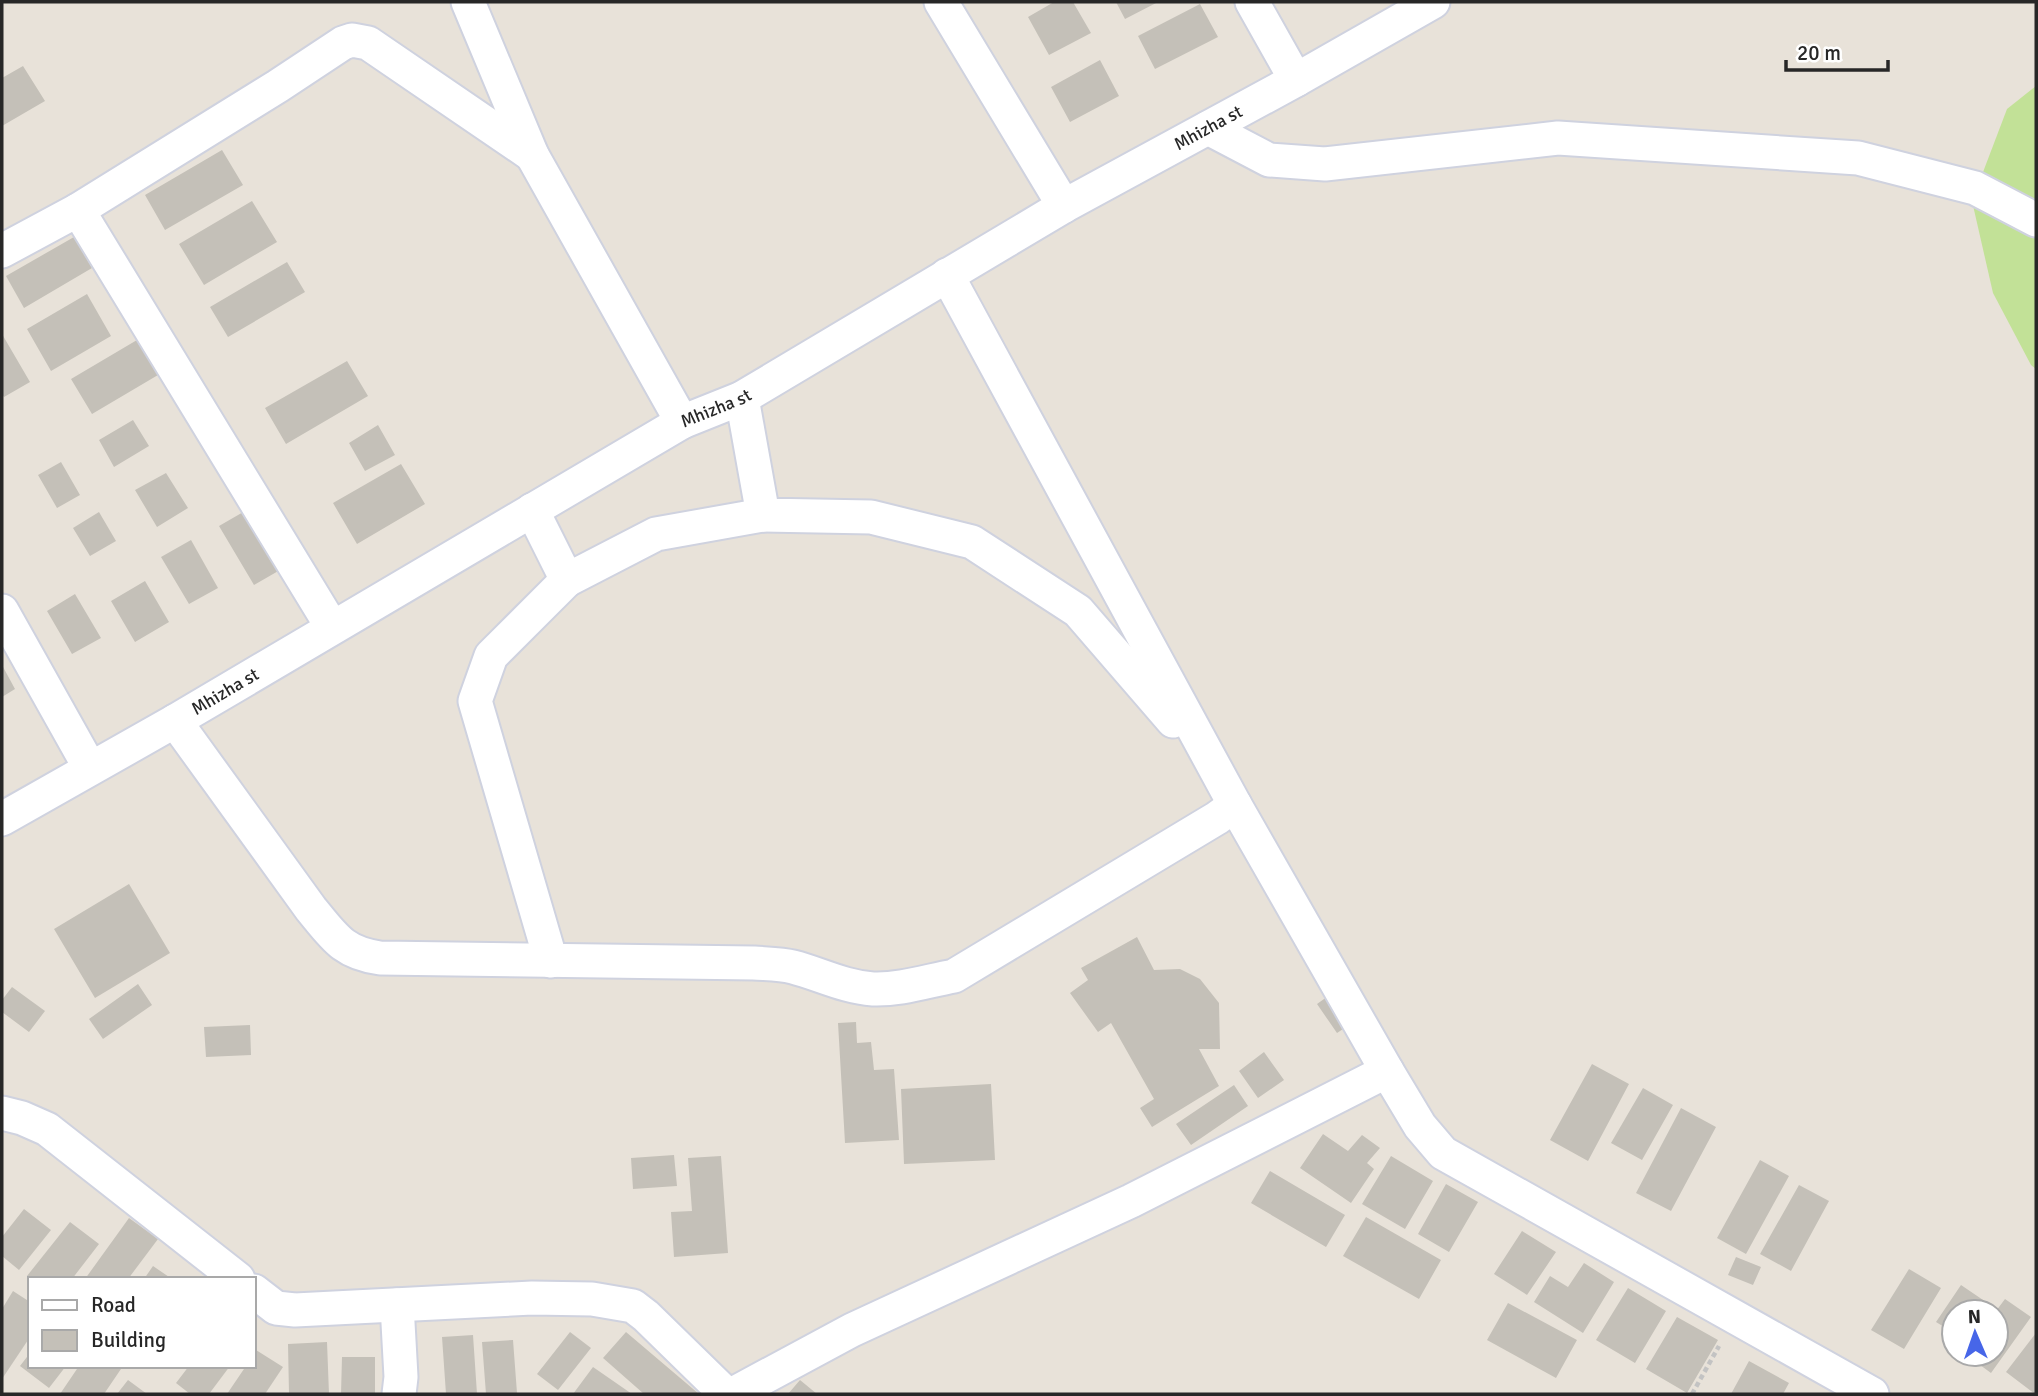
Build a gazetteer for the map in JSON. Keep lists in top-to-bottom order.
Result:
{
  "streets": {
    "street": ["Mhizha st"]
  },
  "legend": ["Road", "Building"],
  "scale_bar": "20 m",
  "north": "top"
}
